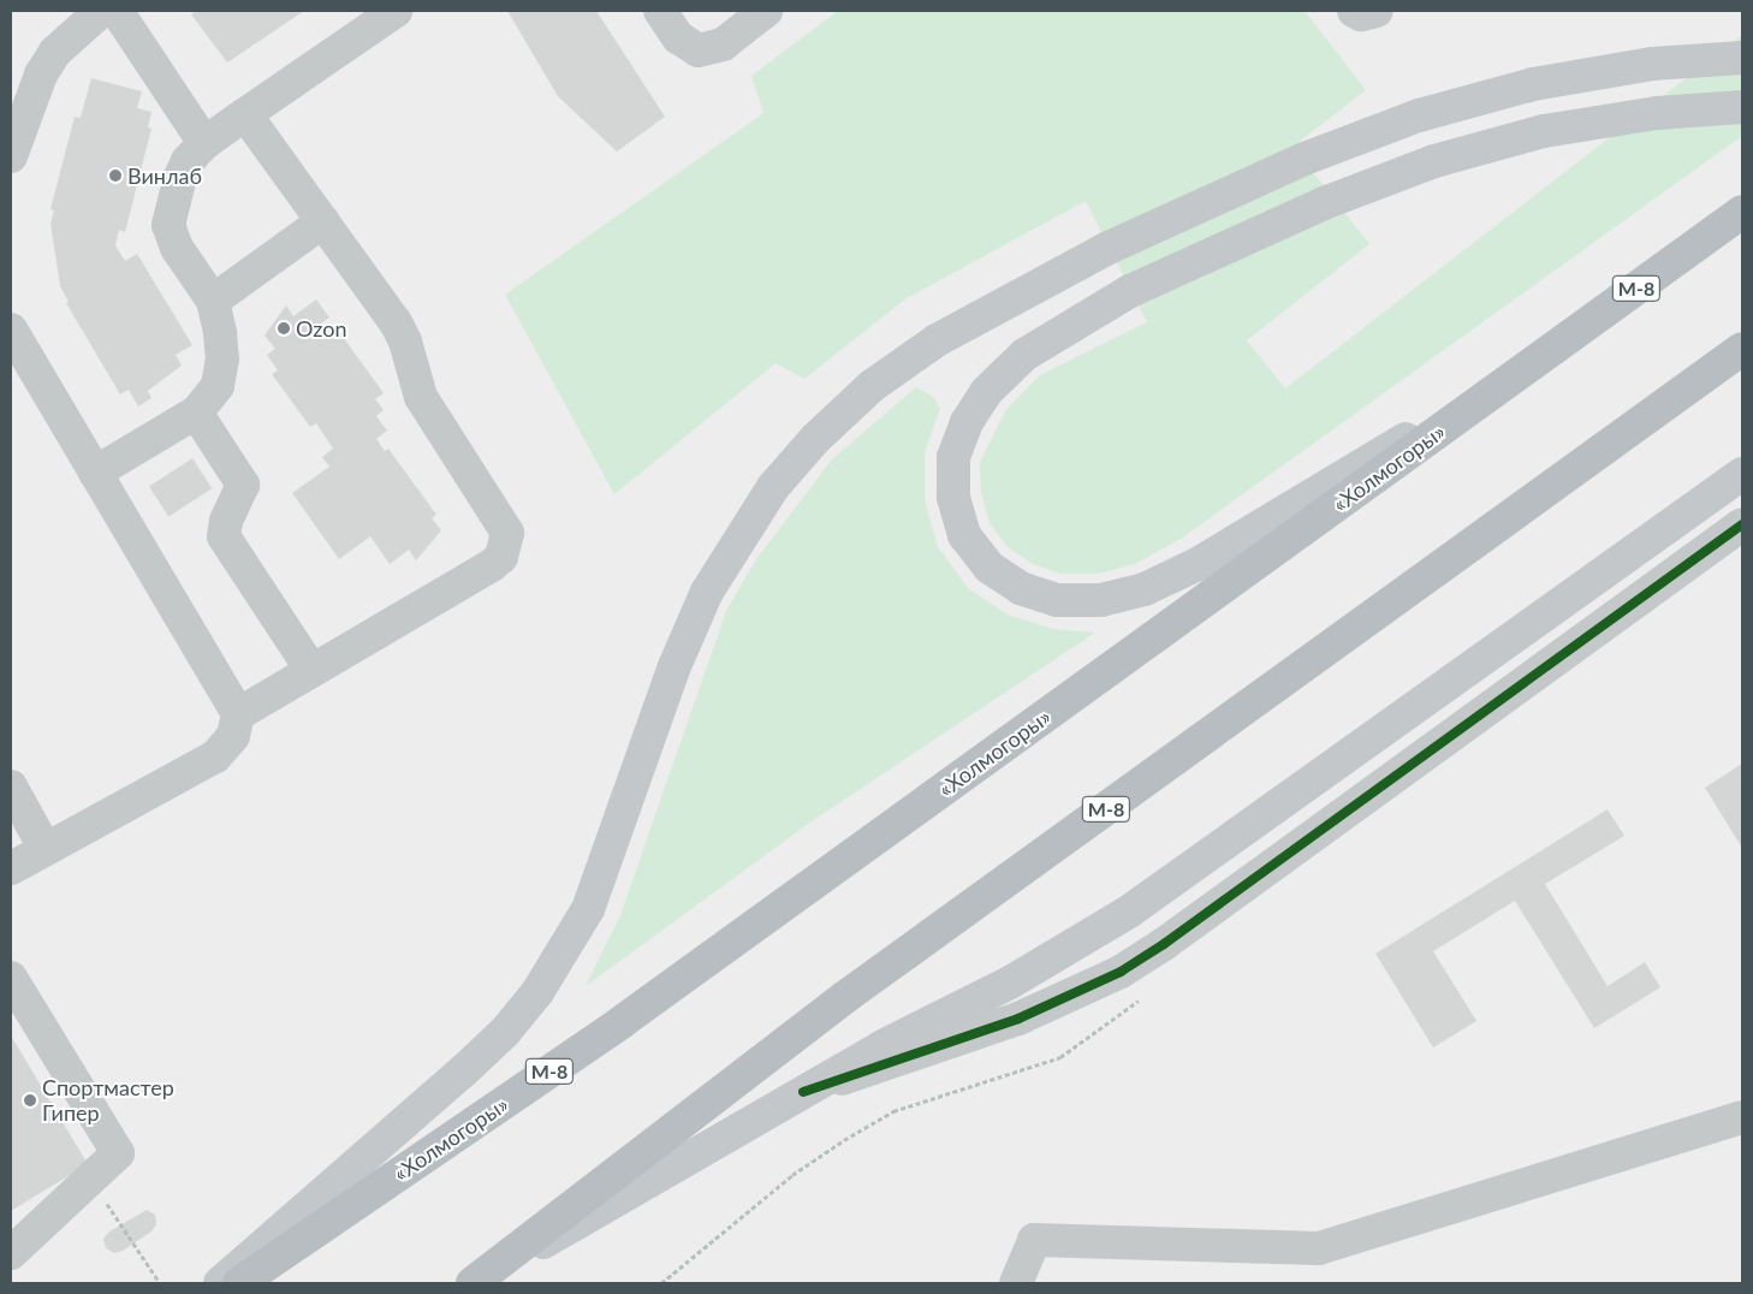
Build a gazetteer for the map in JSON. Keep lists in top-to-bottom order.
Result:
{
  "streets": {
    "highway": ["М-8", "«Холмогоры»"]
  },
  "places": ["Винлаб", "Ozon", "Спортмастер Гипер"]
}
